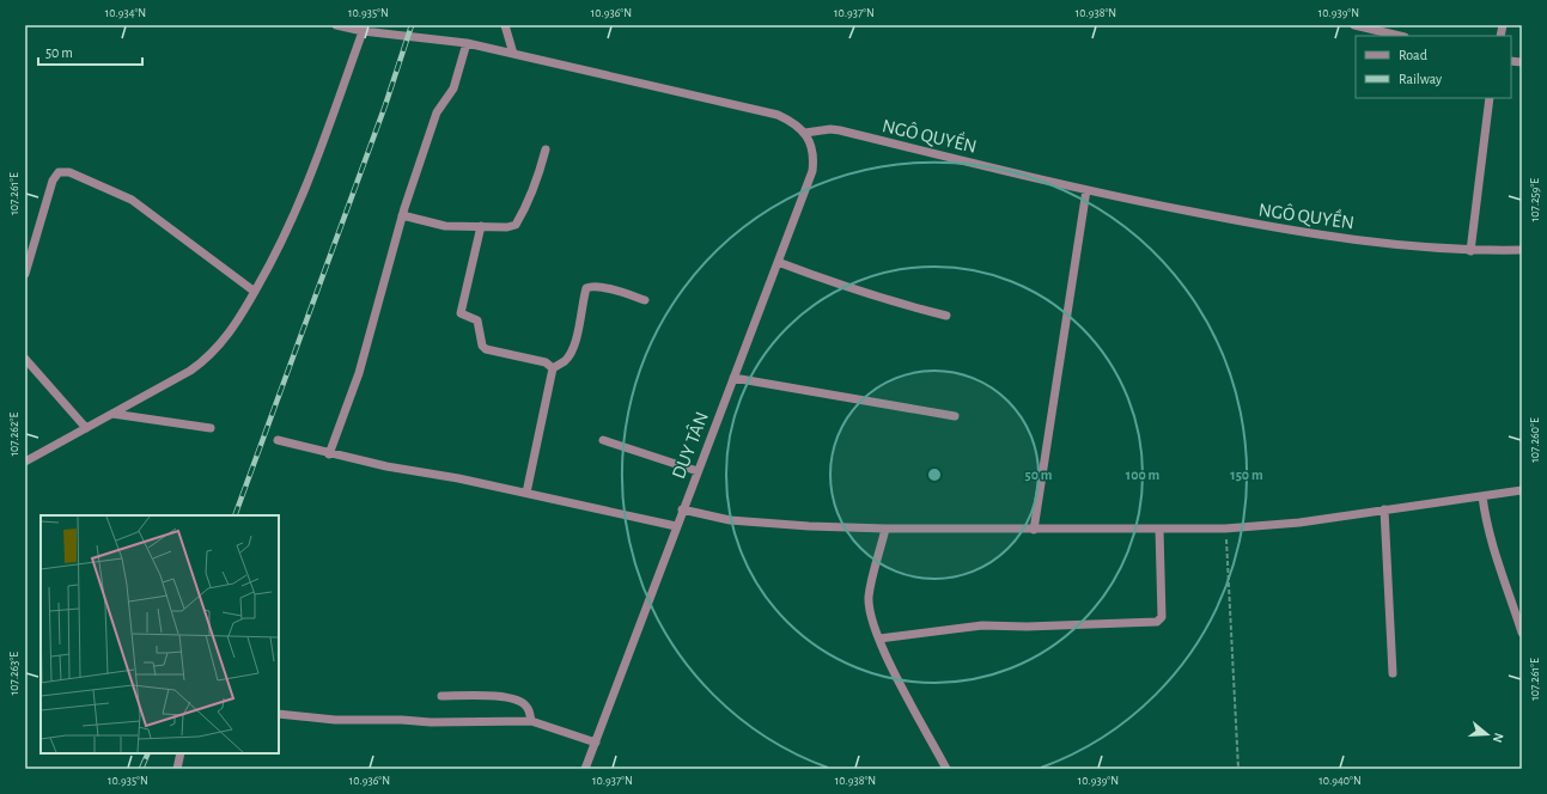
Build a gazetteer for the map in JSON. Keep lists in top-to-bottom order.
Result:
{
  "streets": {
    "street": ["NGÔ QUYỀN", "DUY TÂN"]
  },
  "crossings": [
    ["NGÔ QUYỀN", "DUY TÂN"]
  ],
  "legend": ["Road", "Railway"],
  "scale_bar": "50 m",
  "north": "right",
  "coordinates": [
    "10.934°N",
    "10.935°N",
    "10.936°N",
    "10.937°N",
    "10.938°N",
    "10.939°N",
    "107.261°E",
    "107.259°E",
    "107.262°E",
    "107.260°E",
    "107.263°E",
    "10.940°N"
  ],
  "rings": ["50 m", "100 m", "150 m"]
}
